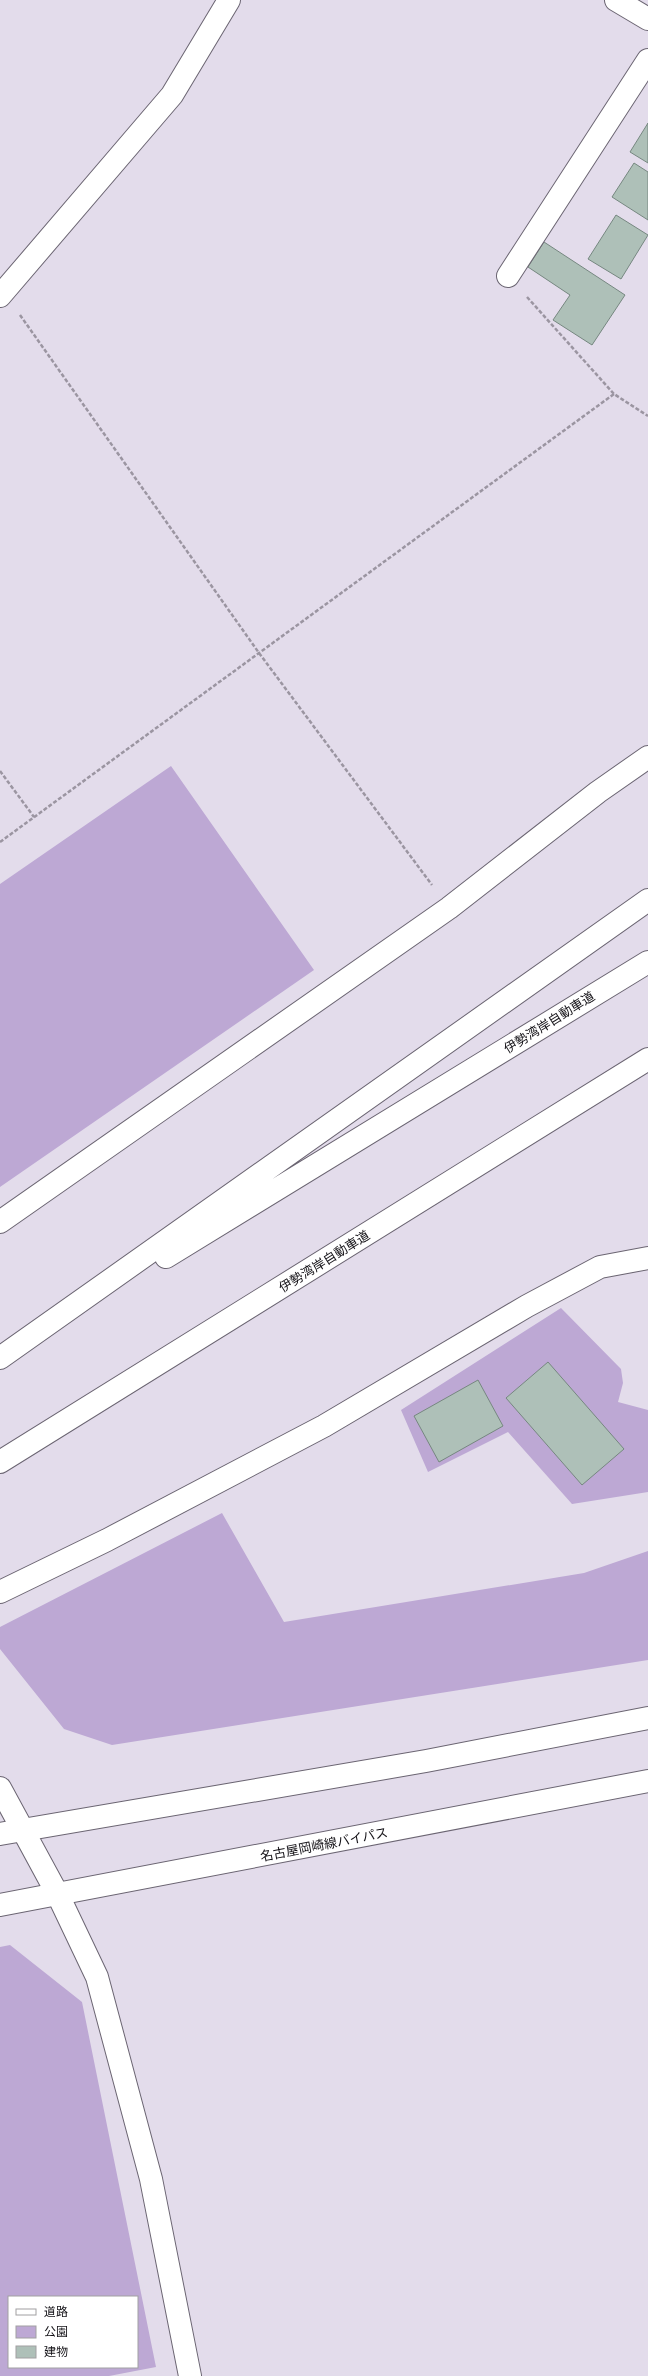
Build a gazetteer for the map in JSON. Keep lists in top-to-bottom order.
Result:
{
  "streets": {
    "main road": ["伊勢湾岸自動車道", "名古屋岡崎線バイパス"]
  },
  "legend": ["道路", "公園", "建物"]
}
